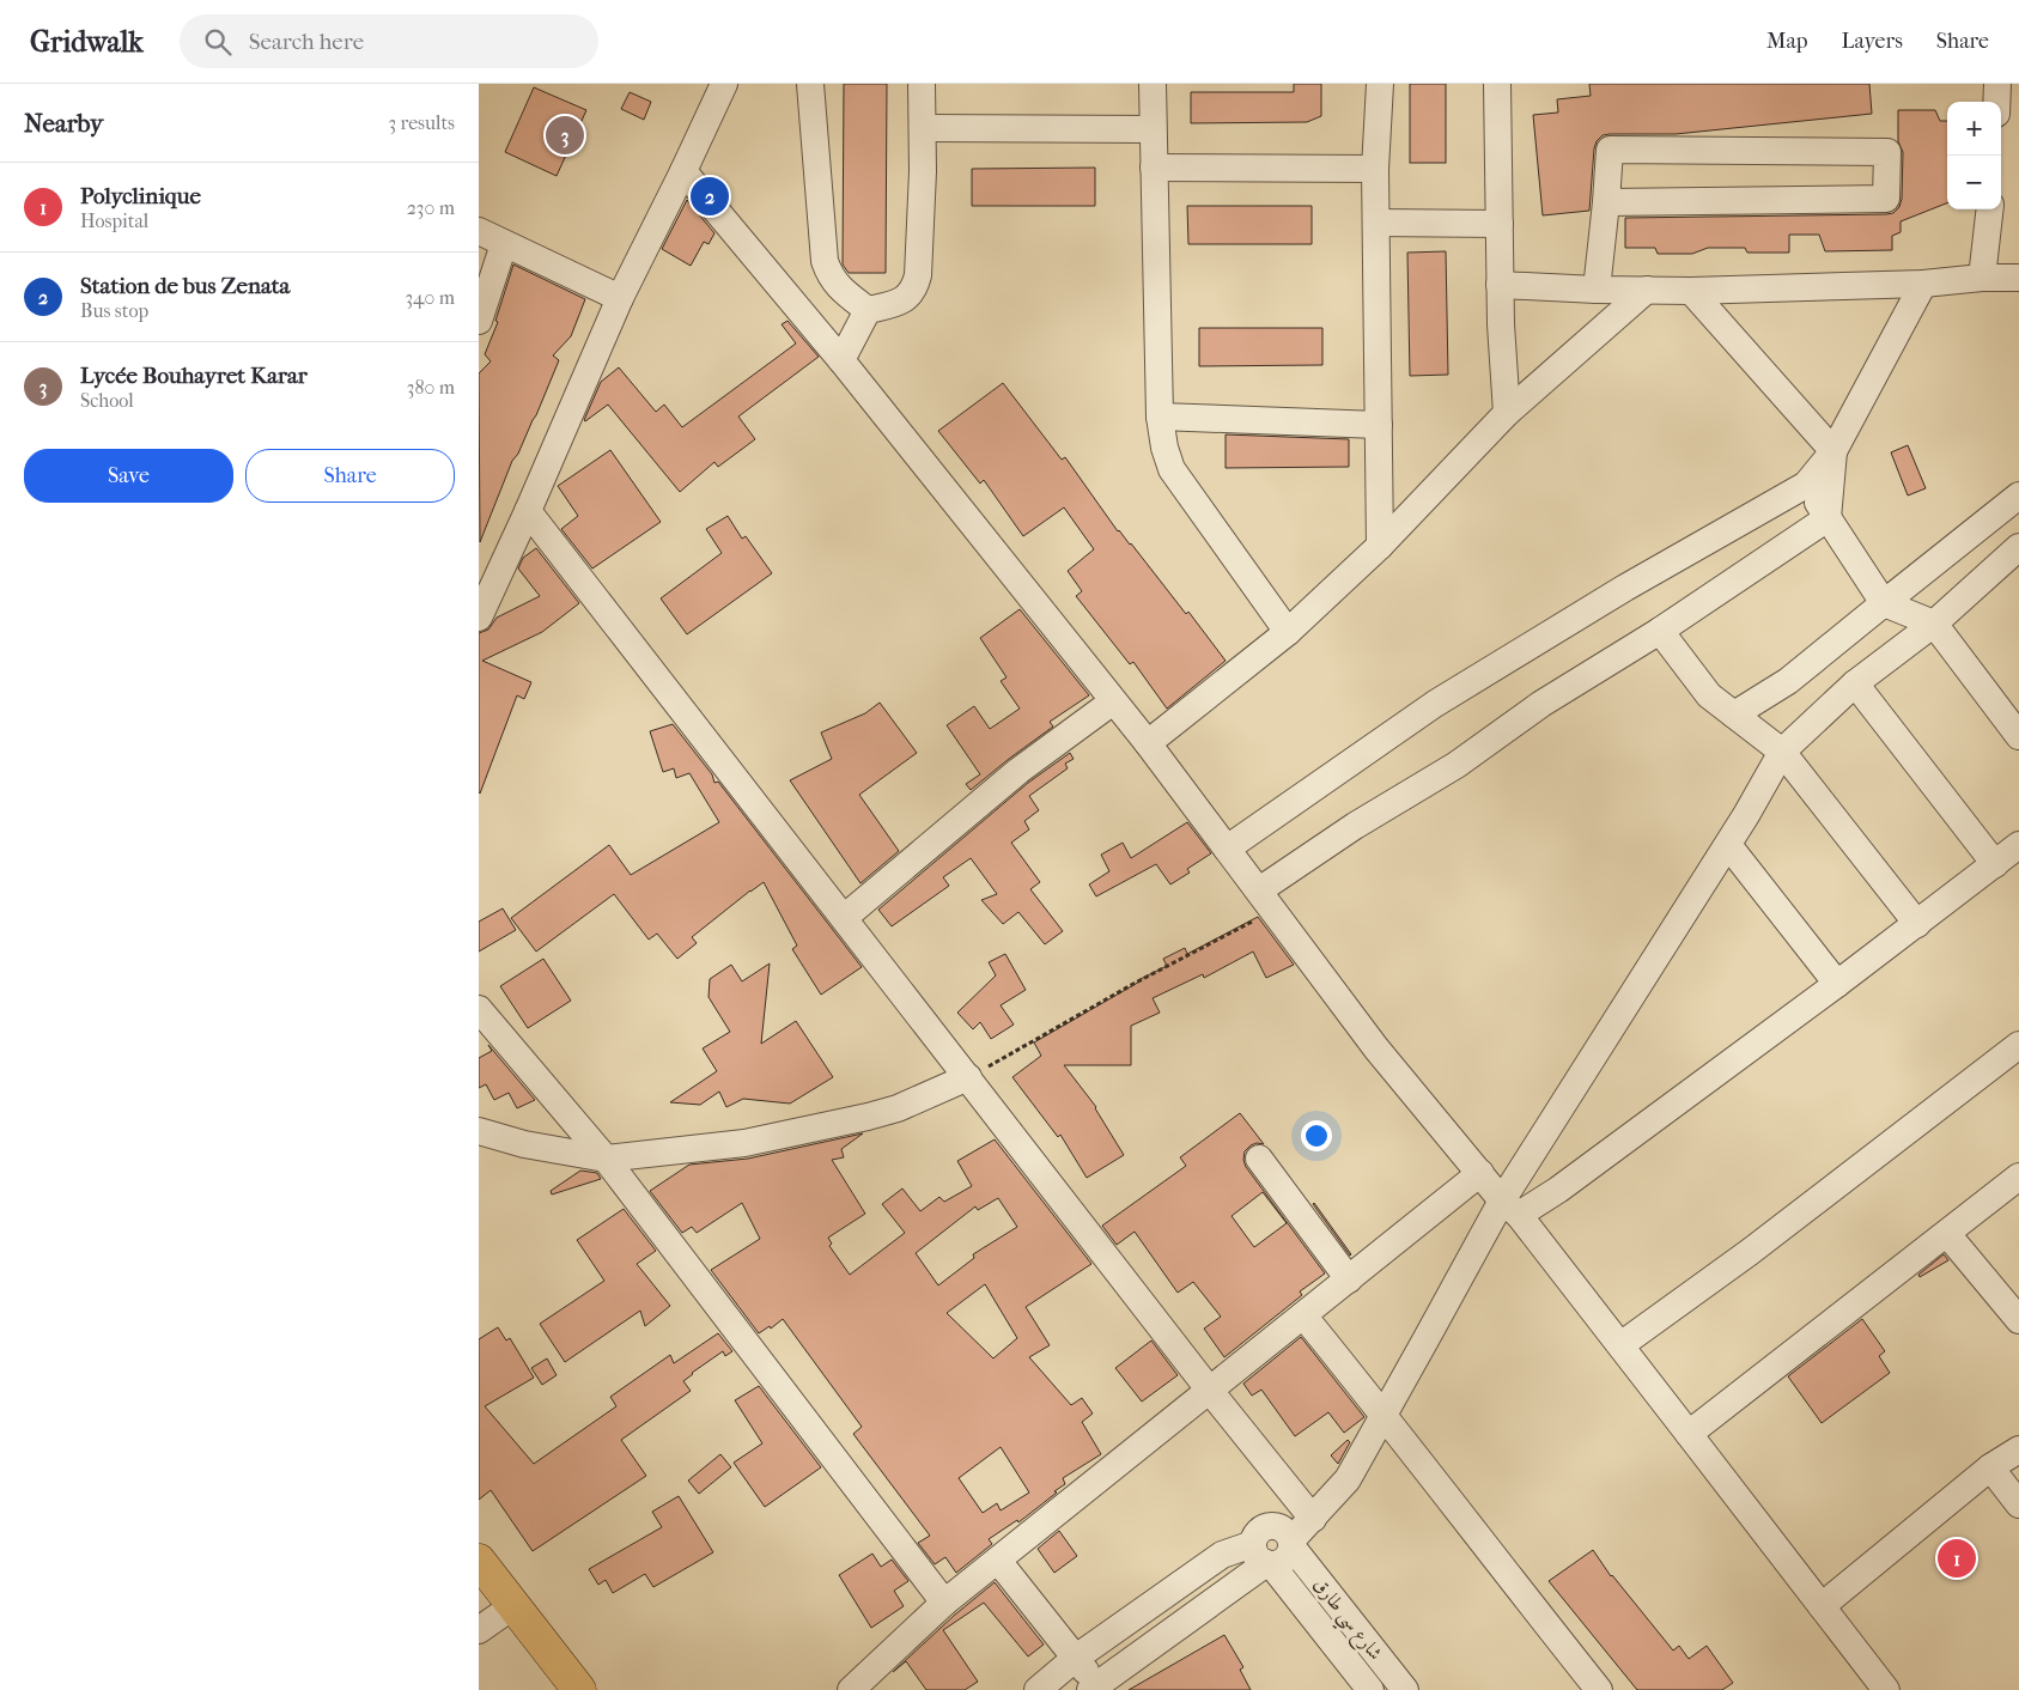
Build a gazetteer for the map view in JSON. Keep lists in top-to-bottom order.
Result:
{
  "streets": {
    "street": ["شارع سي طارق"]
  },
  "page": {
    "header": "Gridwalk",
    "search": "Search here",
    "nav": ["Map", "Layers", "Share"],
    "heading": ["Nearby", "3 results"],
    "map_buttons": ["+", "−"],
    "pins": ["3", "2", "1"],
    "list": [
      {
        "mark": "1",
        "name": "Polyclinique",
        "note": "Hospital",
        "value": "230 m"
      },
      {
        "mark": "2",
        "name": "Station de bus Zenata",
        "note": "Bus stop",
        "value": "340 m"
      },
      {
        "mark": "3",
        "name": "Lycée Bouhayret Karar",
        "note": "School",
        "value": "380 m"
      }
    ],
    "buttons": ["Save", "Share"]
  }
}
